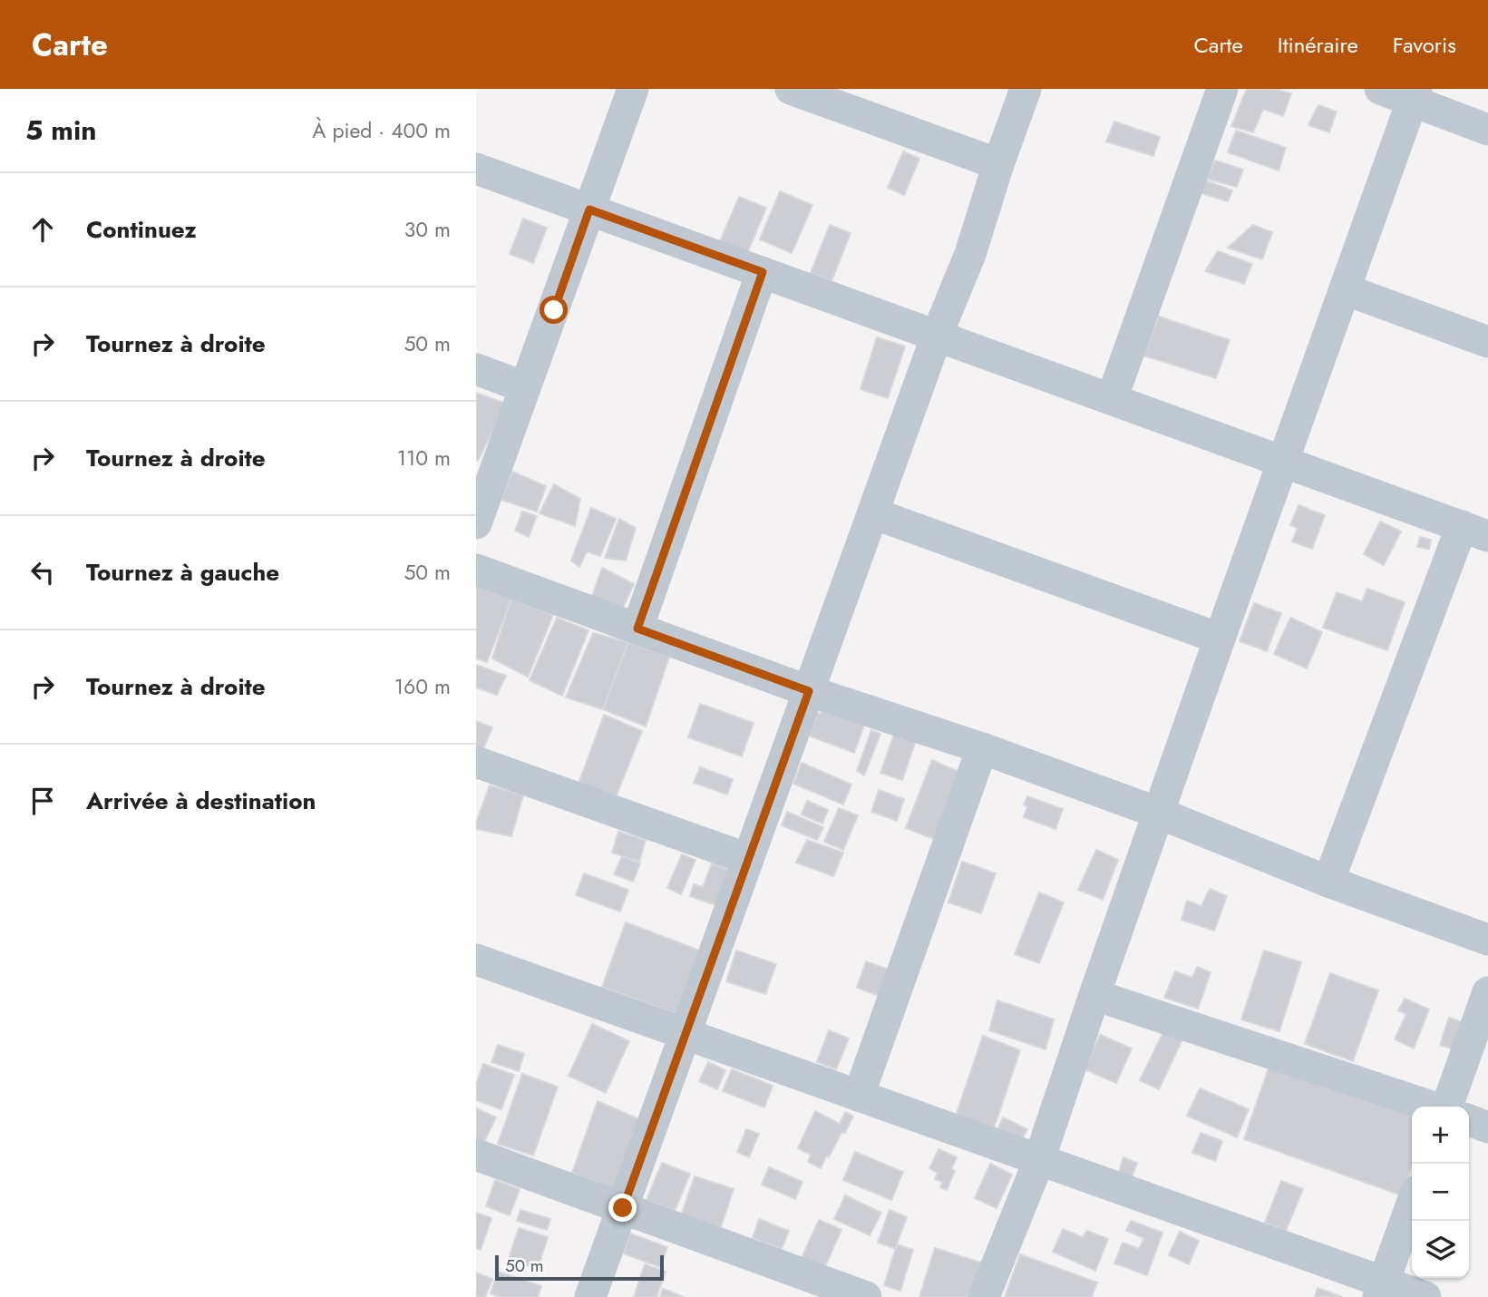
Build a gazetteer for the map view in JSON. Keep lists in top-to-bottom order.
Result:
{
  "scale_bar": "50 m",
  "page": {
    "header": "Carte",
    "nav": ["Carte", "Itinéraire", "Favoris"],
    "heading": ["5 min", "À pied · 400 m"],
    "list": [
      ["Continuez", "30 m"],
      ["Tournez à droite", "50 m"],
      ["Tournez à droite", "110 m"],
      ["Tournez à gauche", "50 m"],
      ["Tournez à droite", "160 m"],
      "Arrivée à destination"
    ],
    "map_buttons": ["+", "−"],
    "scale": "50 m"
  }
}
